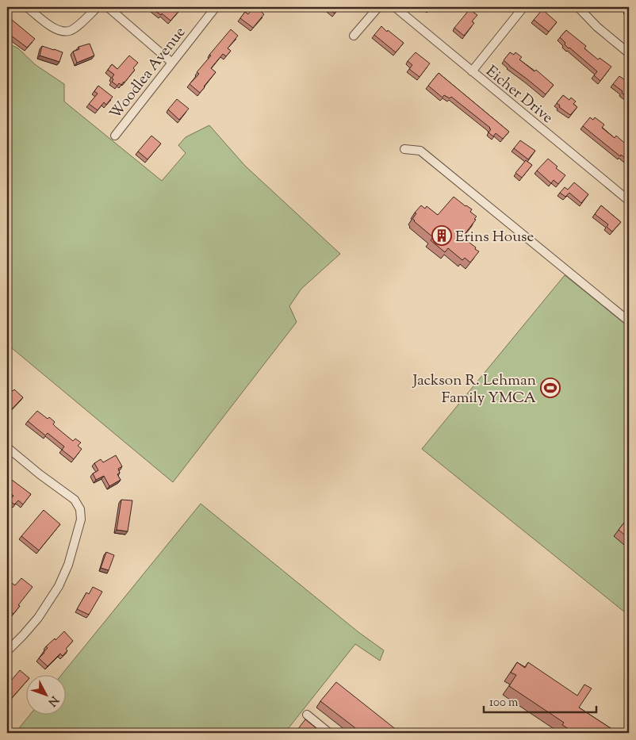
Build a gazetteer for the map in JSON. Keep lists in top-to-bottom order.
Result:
{
  "streets": {
    "street": ["Woodlea Avenue", "Eicher Drive"]
  },
  "places": {
    "building": ["Erins House"],
    "sports": ["Jackson R. Lehman Family YMCA"]
  },
  "scale_bar": "100 m",
  "north": "bottom right"
}
